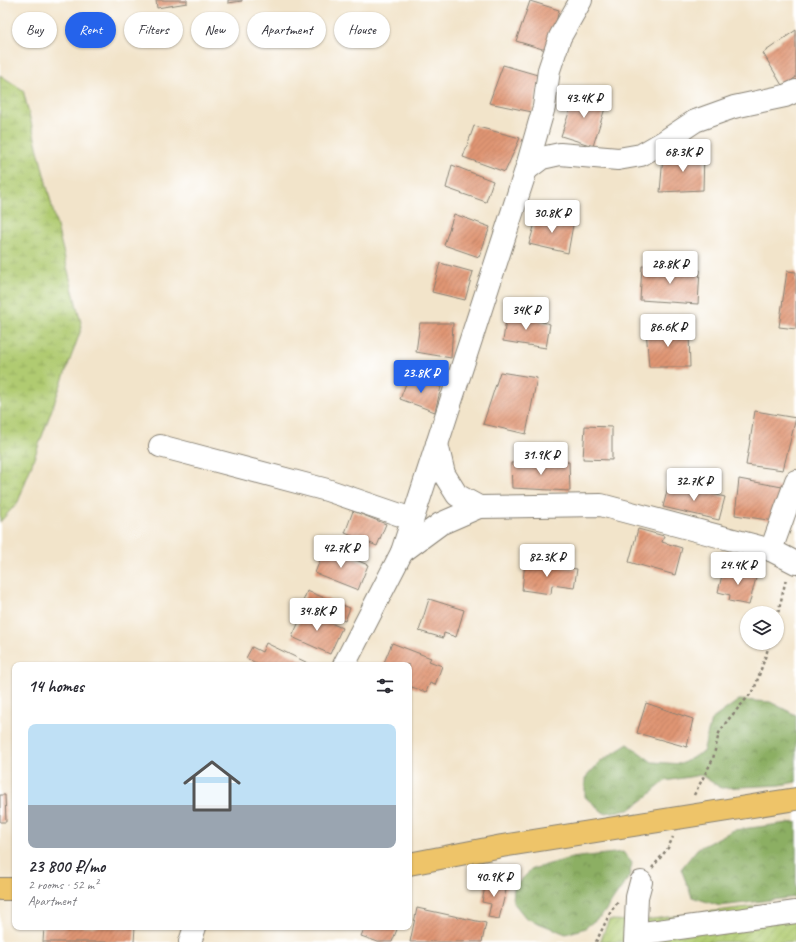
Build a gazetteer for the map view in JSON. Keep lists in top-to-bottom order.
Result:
{
  "page": {
    "chip": [
      "Buy",
      "Rent",
      "Filters",
      "New",
      "Apartment",
      "House"
    ],
    "price": [
      "43.4K ₽",
      "68.3K ₽",
      "30.8K ₽",
      "28.8K ₽",
      "34K ₽",
      "86.6K ₽",
      "23.8K ₽",
      "31.9K ₽",
      "32.7K ₽",
      "42.7K ₽",
      "82.3K ₽",
      "24.4K ₽",
      "34.8K ₽",
      "40.9K ₽"
    ],
    "heading": "14 homes",
    "list": [
      {
        "name": "23 800 ₽/mo",
        "note": "2 rooms · 52 m² · Apartment"
      }
    ]
  }
}
